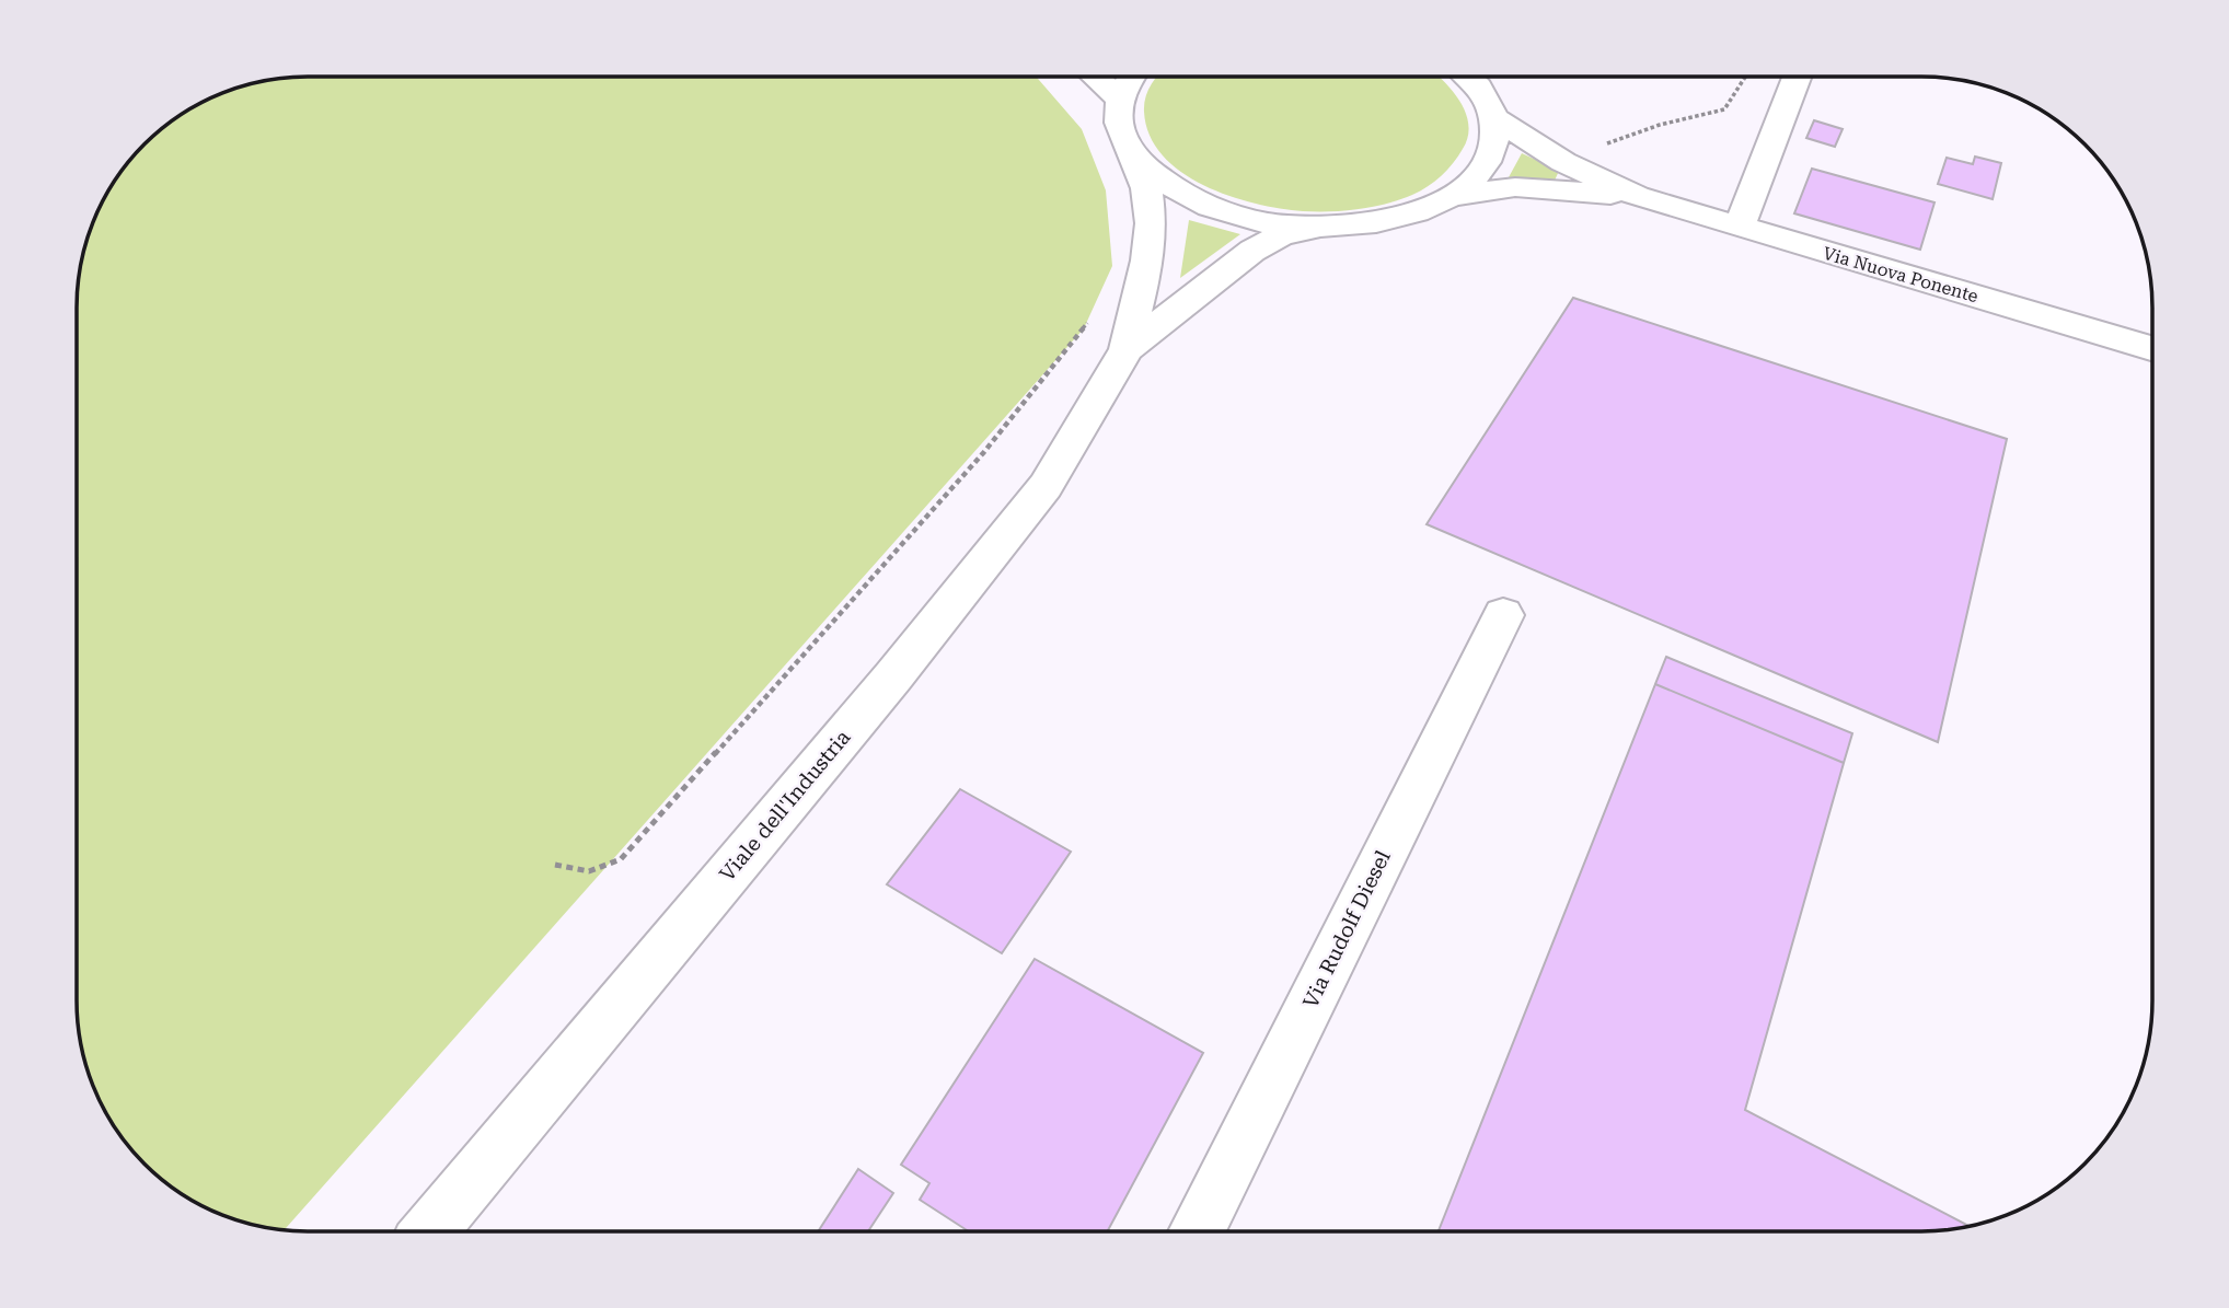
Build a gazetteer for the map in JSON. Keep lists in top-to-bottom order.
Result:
{
  "streets": {
    "street": ["Via Nuova Ponente", "Viale dell'Industria", "Via Rudolf Diesel"]
  }
}
